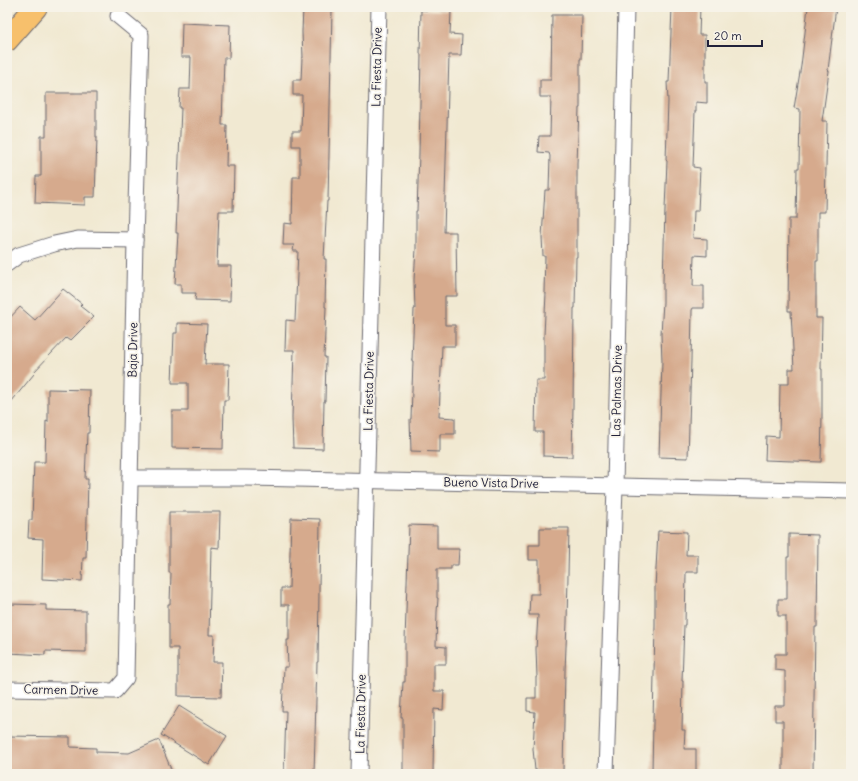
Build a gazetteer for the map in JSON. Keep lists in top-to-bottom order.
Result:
{
  "streets": {
    "street": [
      "La Fiesta Drive",
      "Baja Drive",
      "Las Palmas Drive",
      "Bueno Vista Drive",
      "Carmen Drive"
    ]
  },
  "crossings": [
    ["La Fiesta Drive", "Bueno Vista Drive"],
    ["Baja Drive", "Bueno Vista Drive"],
    ["Baja Drive", "Carmen Drive"],
    ["Las Palmas Drive", "Bueno Vista Drive"]
  ],
  "scale_bar": "20 m"
}
